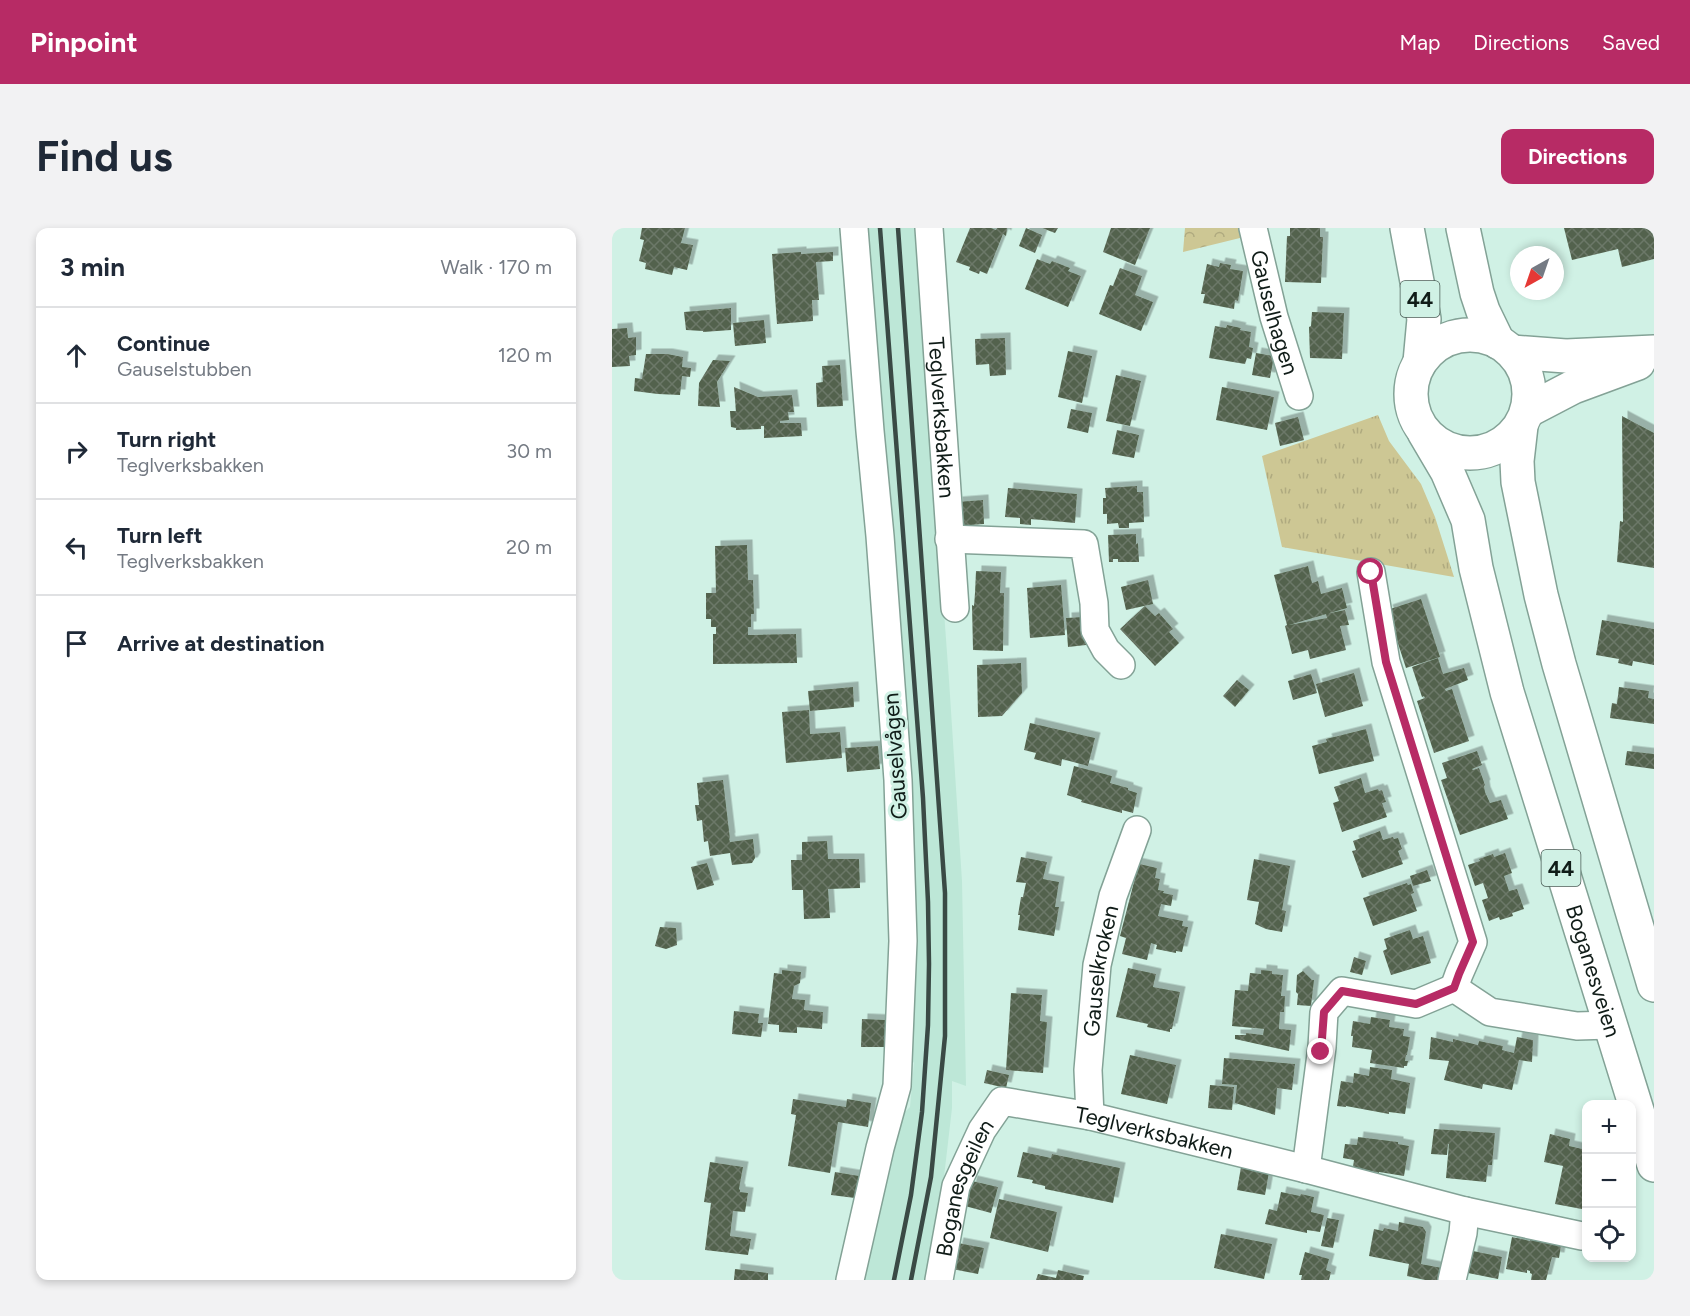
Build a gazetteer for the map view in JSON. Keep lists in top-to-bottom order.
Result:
{
  "streets": {
    "main road": ["44", "Boganesveien"],
    "street": [
      "Gauselhagen",
      "Teglverksbakken",
      "Gauselvågen",
      "Gauselkroken",
      "Boganesgeilen"
    ]
  },
  "crossings": [
    ["44", "Boganesveien"],
    ["Teglverksbakken", "Gauselkroken"],
    ["Teglverksbakken", "Boganesgeilen"]
  ],
  "north": "bottom left",
  "page": {
    "header": "Pinpoint",
    "nav": ["Map", "Directions", "Saved"],
    "buttons": "Directions",
    "title": "Find us",
    "heading": ["3 min", "Walk · 170 m"],
    "list": [
      ["Continue", "Gauselstubben", "120 m"],
      ["Turn right", "Teglverksbakken", "30 m"],
      ["Turn left", "Teglverksbakken", "20 m"],
      "Arrive at destination"
    ],
    "map_buttons": ["+", "−"]
  }
}
